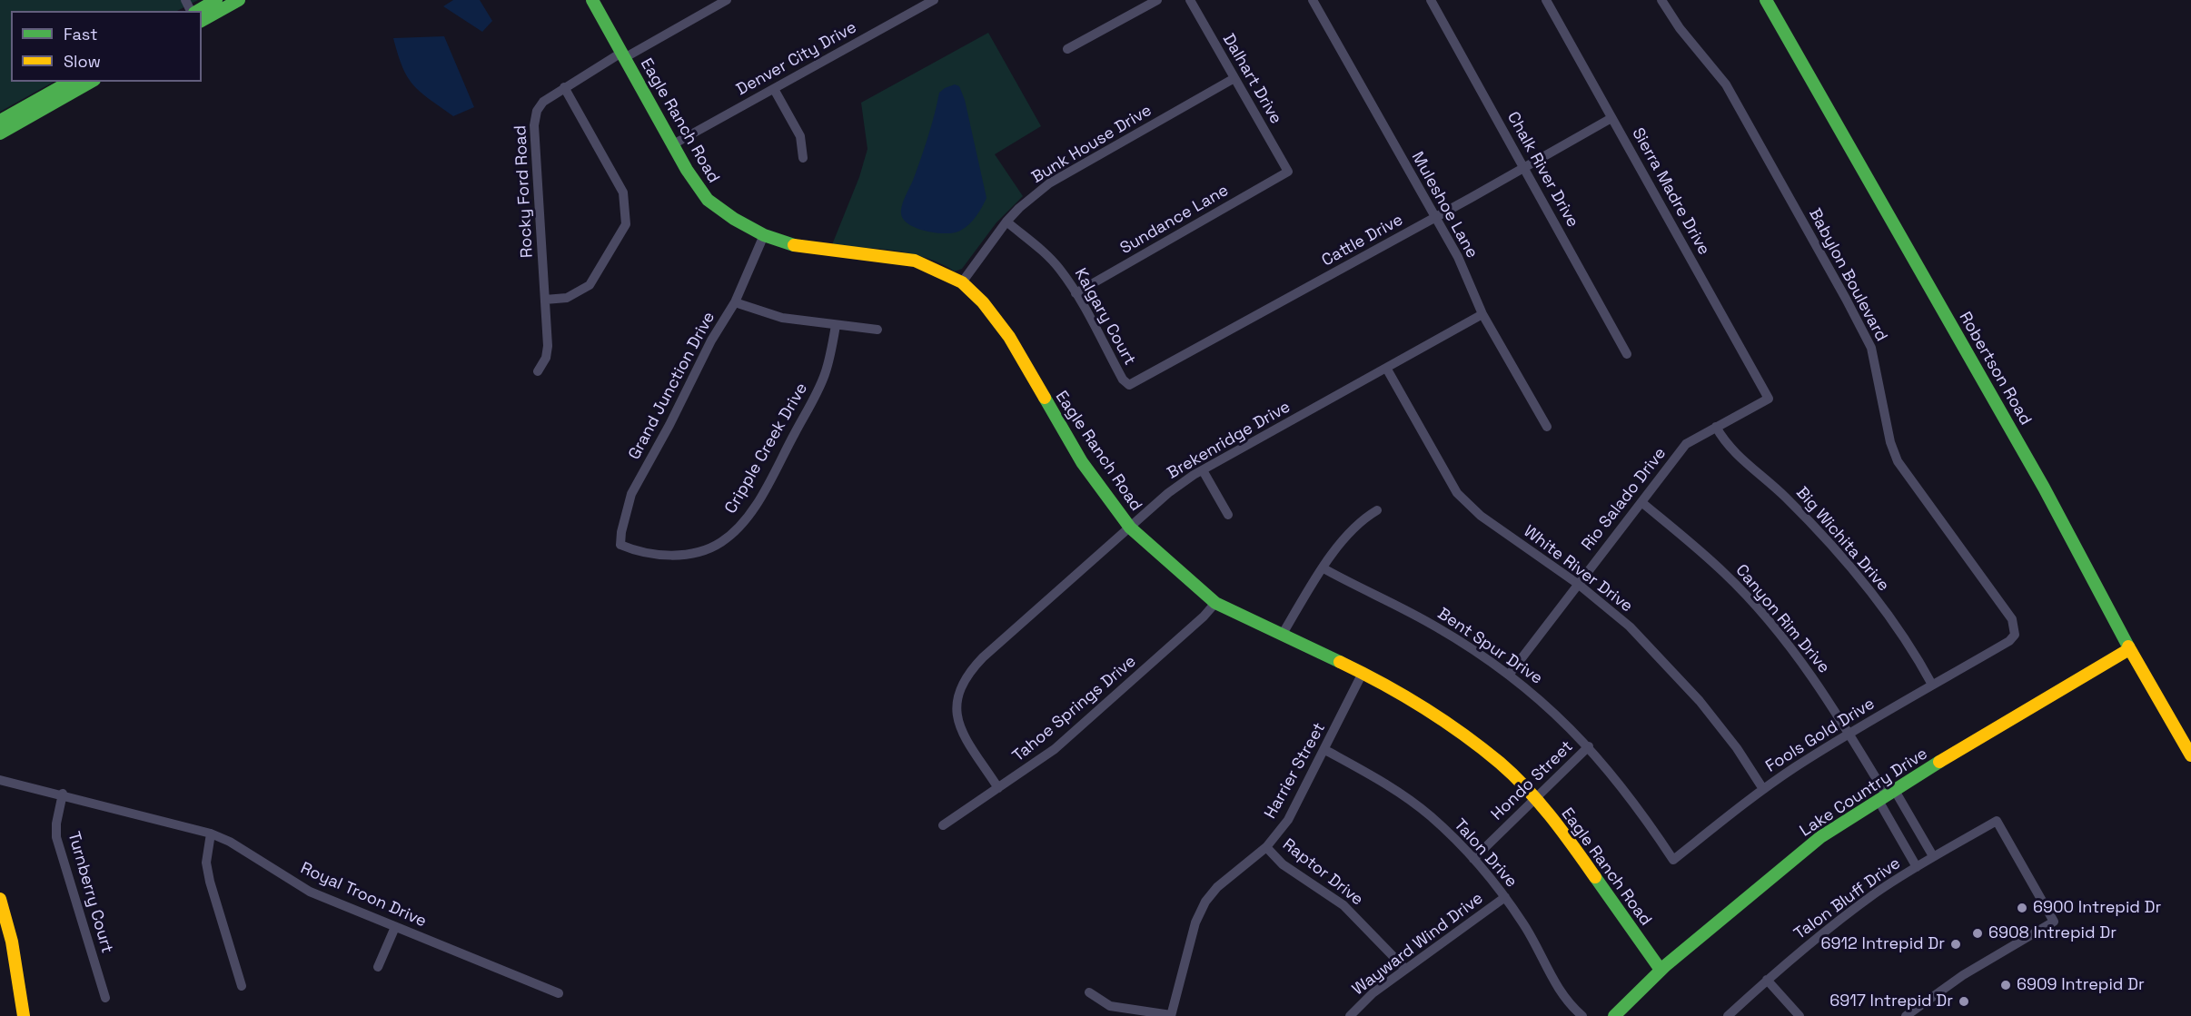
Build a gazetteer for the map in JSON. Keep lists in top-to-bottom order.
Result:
{
  "streets": {
    "street": [
      "Denver City Drive",
      "Dalhart Drive",
      "Eagle Ranch Road",
      "Bunk House Drive",
      "Chalk River Drive",
      "Rocky Ford Road",
      "Sierra Madre Drive",
      "Muleshoe Lane",
      "Sundance Lane",
      "Cattle Drive",
      "Babylon Boulevard",
      "Kalgary Court",
      "Robertson Road",
      "Grand Junction Drive",
      "Brekenridge Drive",
      "Cripple Creek Drive",
      "Rio Salado Drive",
      "Big Wichita Drive",
      "White River Drive",
      "Canyon Rim Drive",
      "Bent Spur Drive",
      "Tahoe Springs Drive",
      "Fools Gold Drive",
      "Harrier Street",
      "Hondo Street",
      "Lake Country Drive",
      "Talon Drive",
      "Raptor Drive",
      "Turnberry Court",
      "Royal Troon Drive",
      "Talon Bluff Drive",
      "Wayward Wind Drive"
    ]
  },
  "crossings": [
    ["Denver City Drive", "Eagle Ranch Road"],
    ["Dalhart Drive", "Bunk House Drive"],
    ["Dalhart Drive", "Sundance Lane"],
    ["Eagle Ranch Road", "Bunk House Drive"],
    ["Eagle Ranch Road", "Rocky Ford Road"],
    ["Eagle Ranch Road", "Grand Junction Drive"],
    ["Eagle Ranch Road", "Brekenridge Drive"],
    ["Eagle Ranch Road", "Tahoe Springs Drive"],
    ["Eagle Ranch Road", "Harrier Street"],
    ["Eagle Ranch Road", "Hondo Street"],
    ["Eagle Ranch Road", "Lake Country Drive"],
    ["Bunk House Drive", "Kalgary Court"],
    ["Chalk River Drive", "Cattle Drive"],
    ["Sierra Madre Drive", "Cattle Drive"],
    ["Sierra Madre Drive", "Rio Salado Drive"],
    ["Muleshoe Lane", "Cattle Drive"],
    ["Muleshoe Lane", "Brekenridge Drive"],
    ["Sundance Lane", "Kalgary Court"],
    ["Cattle Drive", "Kalgary Court"],
    ["Babylon Boulevard", "Fools Gold Drive"],
    ["Robertson Road", "Lake Country Drive"],
    ["Grand Junction Drive", "Cripple Creek Drive"],
    ["Brekenridge Drive", "White River Drive"],
    ["Brekenridge Drive", "Tahoe Springs Drive"],
    ["Rio Salado Drive", "Big Wichita Drive"],
    ["Rio Salado Drive", "White River Drive"],
    ["Rio Salado Drive", "Canyon Rim Drive"],
    ["Rio Salado Drive", "Bent Spur Drive"],
    ["Big Wichita Drive", "Fools Gold Drive"],
    ["White River Drive", "Fools Gold Drive"],
    ["Canyon Rim Drive", "Fools Gold Drive"],
    ["Canyon Rim Drive", "Lake Country Drive"],
    ["Bent Spur Drive", "Fools Gold Drive"],
    ["Bent Spur Drive", "Hondo Street"],
    ["Harrier Street", "Talon Drive"],
    ["Harrier Street", "Raptor Drive"],
    ["Hondo Street", "Talon Drive"],
    ["Talon Drive", "Wayward Wind Drive"],
    ["Raptor Drive", "Wayward Wind Drive"],
    ["Turnberry Court", "Royal Troon Drive"]
  ],
  "places": [
    "6900 Intrepid Dr",
    "6908 Intrepid Dr",
    "6912 Intrepid Dr",
    "6909 Intrepid Dr",
    "6917 Intrepid Dr"
  ],
  "legend": ["Fast", "Slow"]
}
